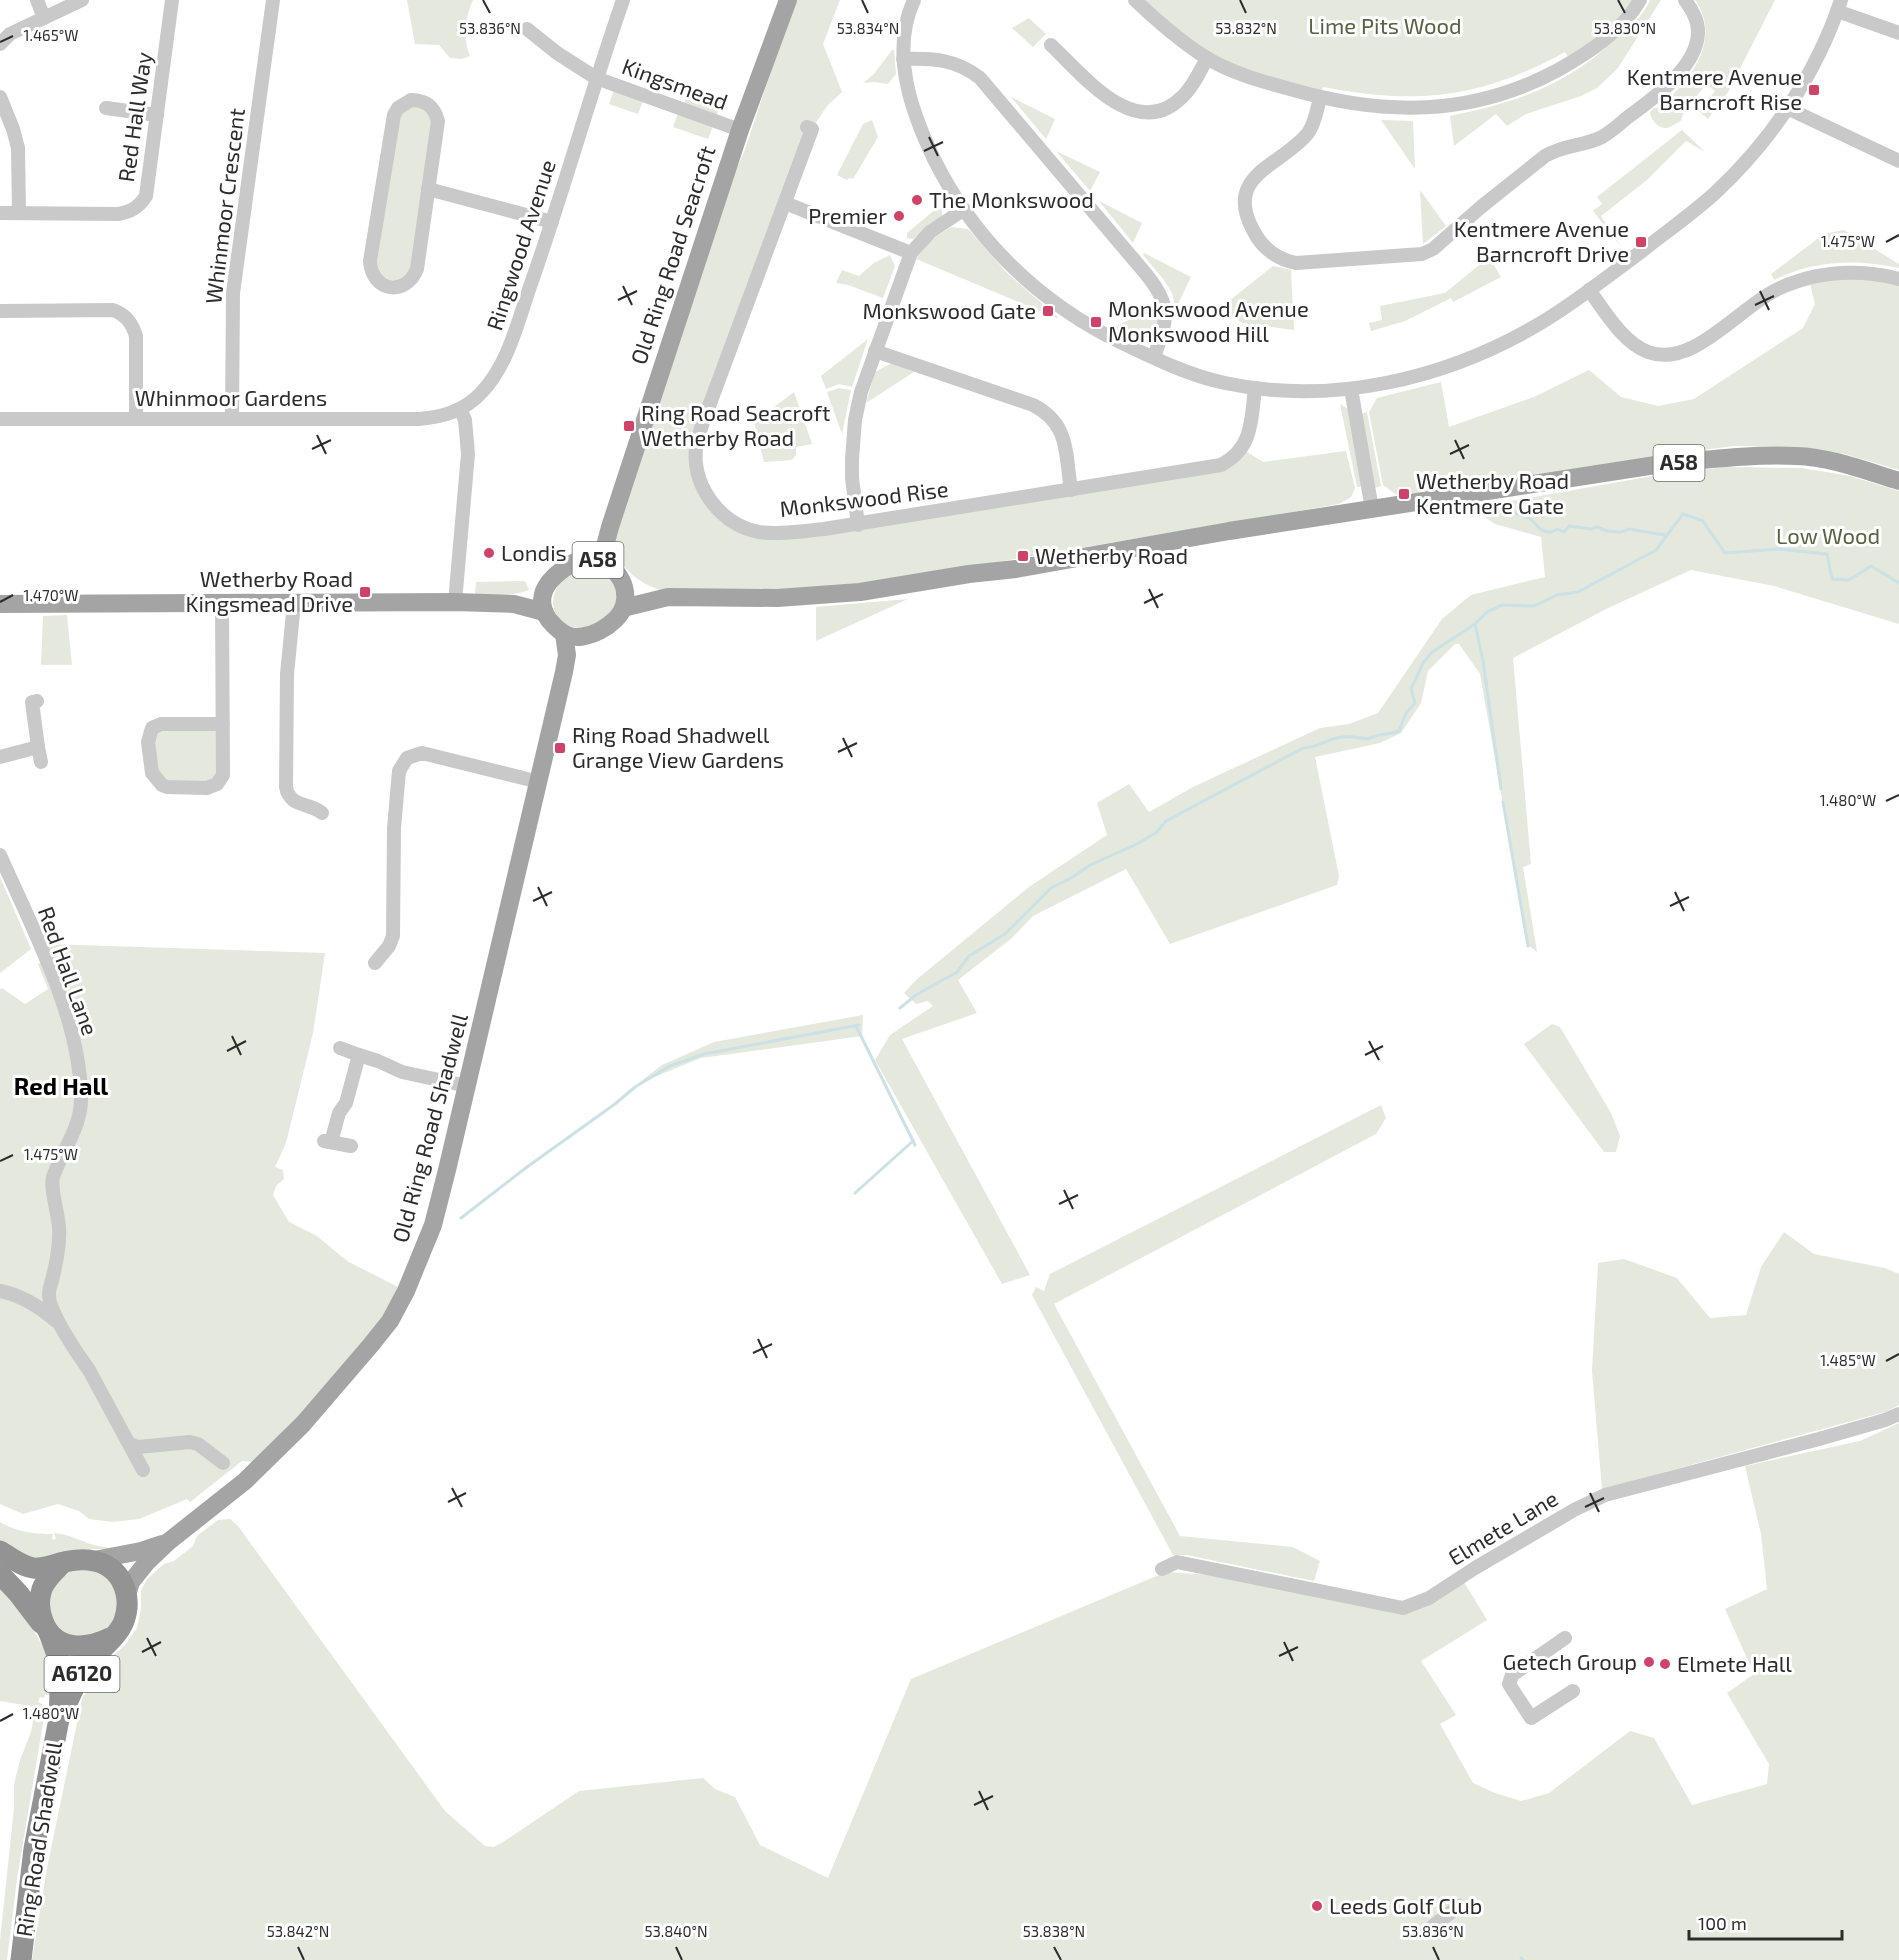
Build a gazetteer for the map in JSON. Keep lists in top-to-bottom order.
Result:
{
  "streets": {
    "highway": ["A6120", "Ring Road Shadwell"],
    "main road": ["Old Ring Road Seacroft", "A58", "Old Ring Road Shadwell"],
    "street": [
      "Kingsmead",
      "Red Hall Way",
      "Whinmoor Crescent",
      "Ringwood Avenue",
      "Whinmoor Gardens",
      "Monkswood Rise",
      "Red Hall Lane",
      "Elmete Lane"
    ]
  },
  "crossings": [
    ["Kingsmead", "Ringwood Avenue"],
    ["Kingsmead", "Old Ring Road Seacroft"],
    ["Whinmoor Crescent", "Whinmoor Gardens"],
    ["Ringwood Avenue", "Whinmoor Gardens"],
    ["Old Ring Road Seacroft", "A58"],
    ["Old Ring Road Seacroft", "Old Ring Road Shadwell"],
    ["A58", "Old Ring Road Shadwell"],
    ["Old Ring Road Shadwell", "A6120"],
    ["Old Ring Road Shadwell", "Ring Road Shadwell"],
    ["A6120", "Ring Road Shadwell"]
  ],
  "districts": ["Red Hall"],
  "parks": ["Lime Pits Wood", "Low Wood"],
  "places": {
    "transit": [
      "Kentmere Avenue Barncroft Rise",
      "Kentmere Avenue Barncroft Drive",
      "Monkswood Gate",
      "Monkswood Avenue Monkswood Hill",
      "Ring Road Seacroft Wetherby Road",
      "Wetherby Road Kentmere Gate",
      "Wetherby Road",
      "Wetherby Road Kingsmead Drive",
      "Ring Road Shadwell Grange View Gardens"
    ],
    "other": [
      "The Monkswood",
      "Premier",
      "Londis",
      "Getech Group",
      "Elmete Hall",
      "Leeds Golf Club"
    ]
  },
  "scale_bar": "100 m",
  "coordinates": [
    "53.836°N",
    "53.834°N",
    "53.832°N",
    "53.830°N",
    "1.465°W",
    "1.475°W",
    "1.470°W",
    "1.480°W",
    "1.485°W",
    "53.842°N",
    "53.840°N",
    "53.838°N"
  ]
}
